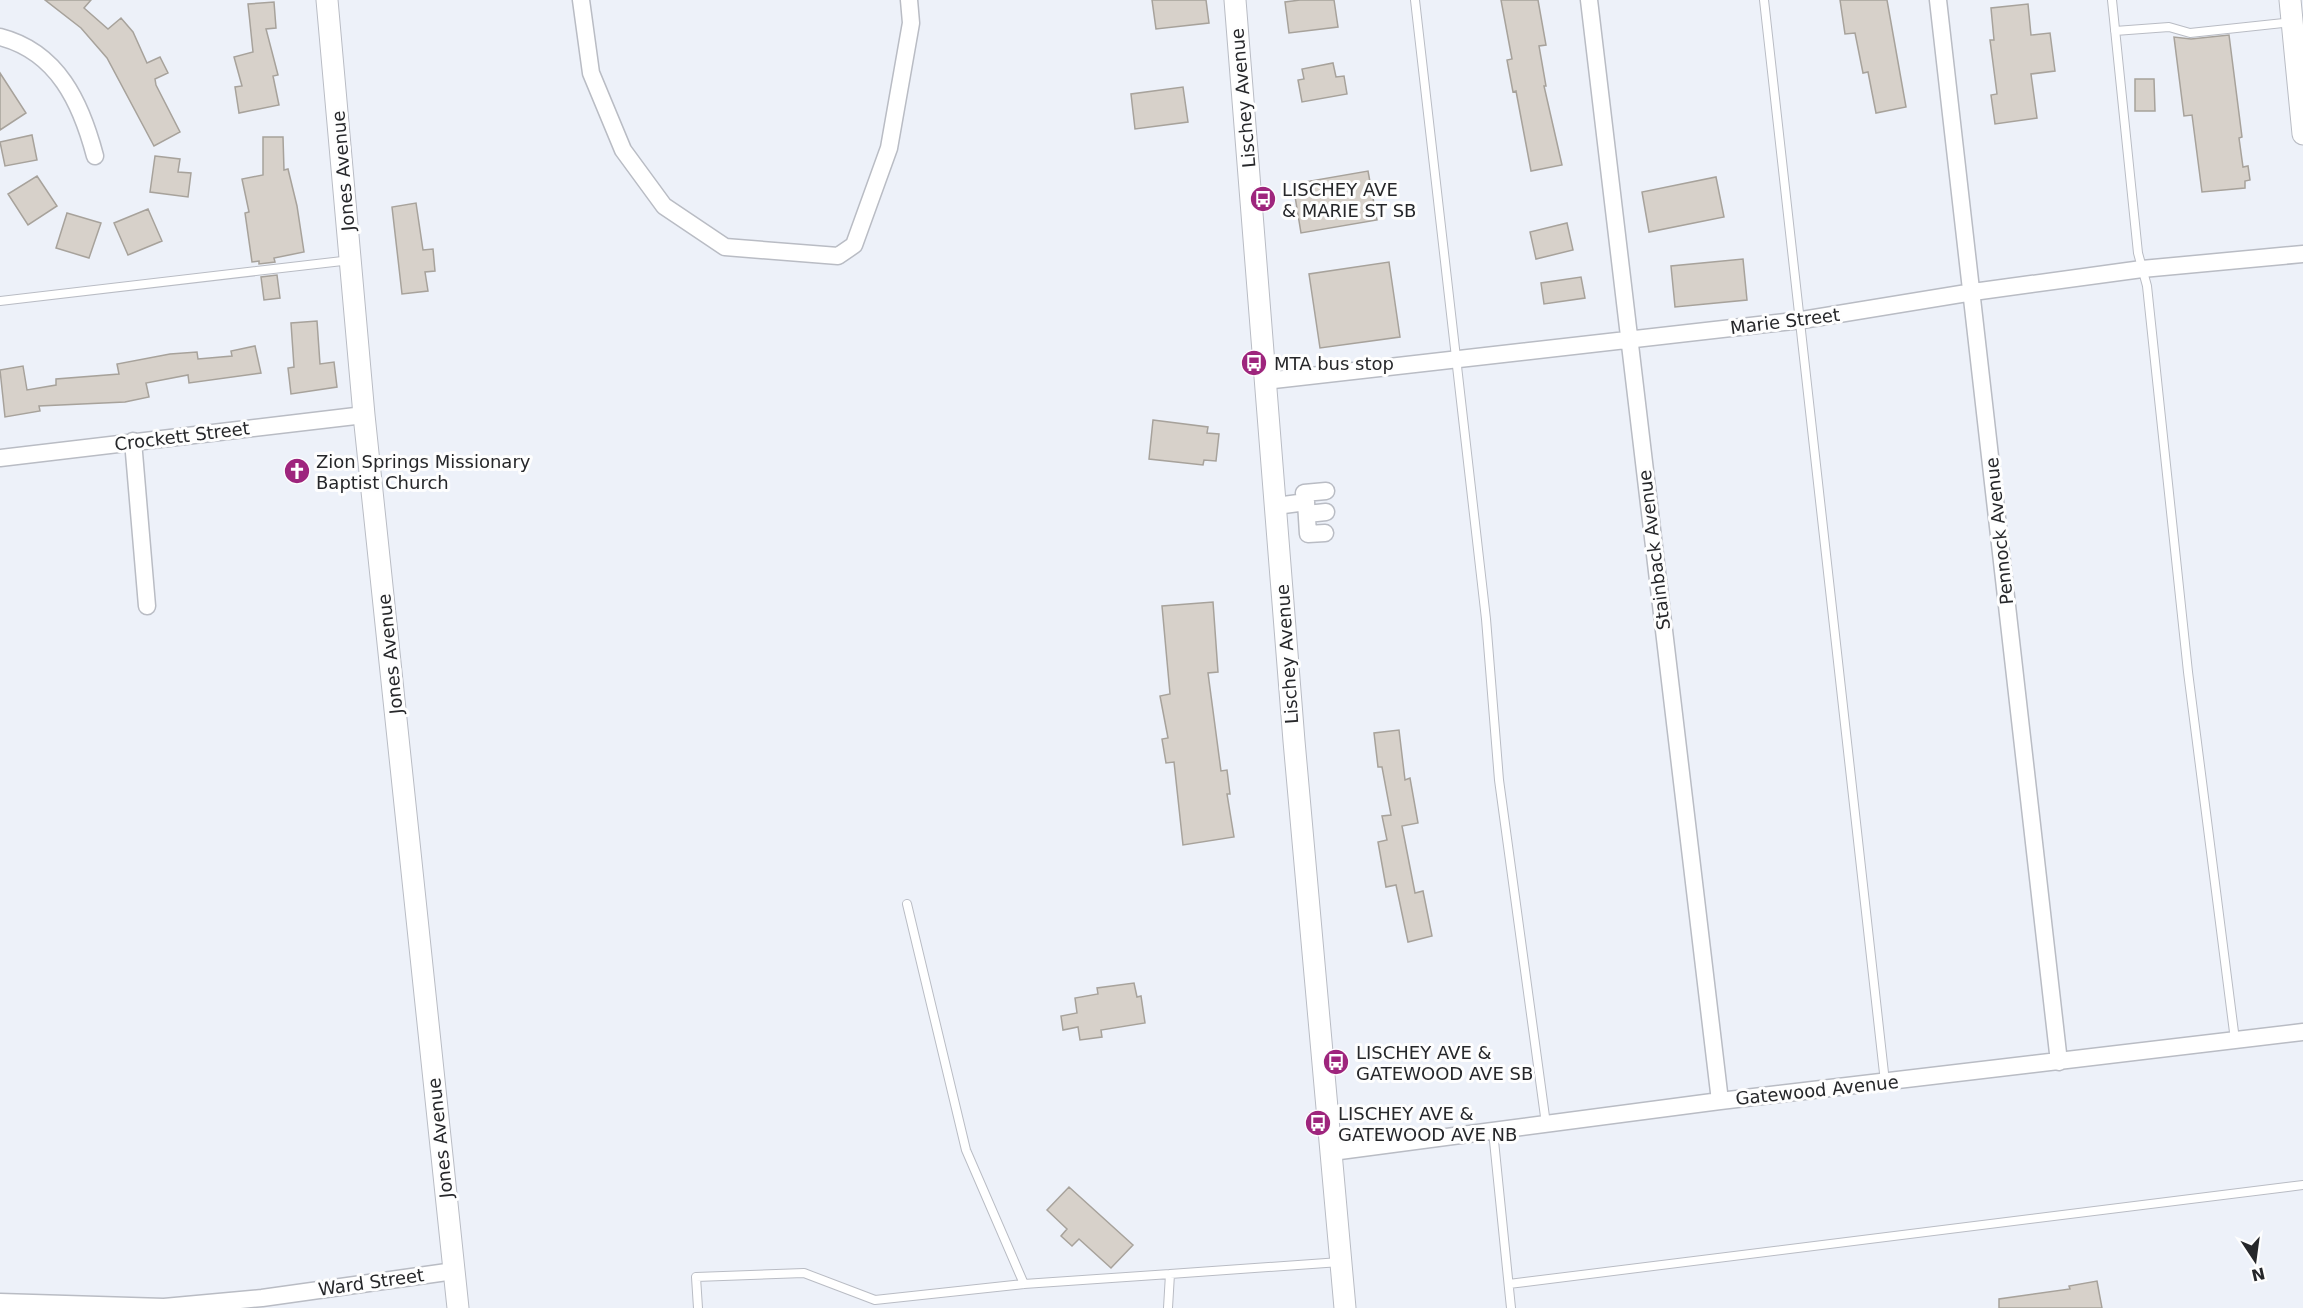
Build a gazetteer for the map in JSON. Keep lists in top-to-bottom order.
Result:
{
  "streets": {
    "street": [
      "Lischey Avenue",
      "Jones Avenue",
      "Marie Street",
      "Crockett Street",
      "Pennock Avenue",
      "Stainback Avenue",
      "Gatewood Avenue",
      "Ward Street"
    ]
  },
  "crossings": [
    ["Lischey Avenue", "Marie Street"],
    ["Lischey Avenue", "Gatewood Avenue"],
    ["Jones Avenue", "Crockett Street"],
    ["Jones Avenue", "Ward Street"],
    ["Marie Street", "Pennock Avenue"],
    ["Marie Street", "Stainback Avenue"],
    ["Pennock Avenue", "Gatewood Avenue"],
    ["Stainback Avenue", "Gatewood Avenue"]
  ],
  "places": {
    "bus stop": [
      "LISCHEY AVE & MARIE ST SB",
      "MTA bus stop",
      "LISCHEY AVE & GATEWOOD AVE SB",
      "LISCHEY AVE & GATEWOOD AVE NB"
    ],
    "church": ["Zion Springs Missionary Baptist Church"]
  },
  "north": "bottom"
}
